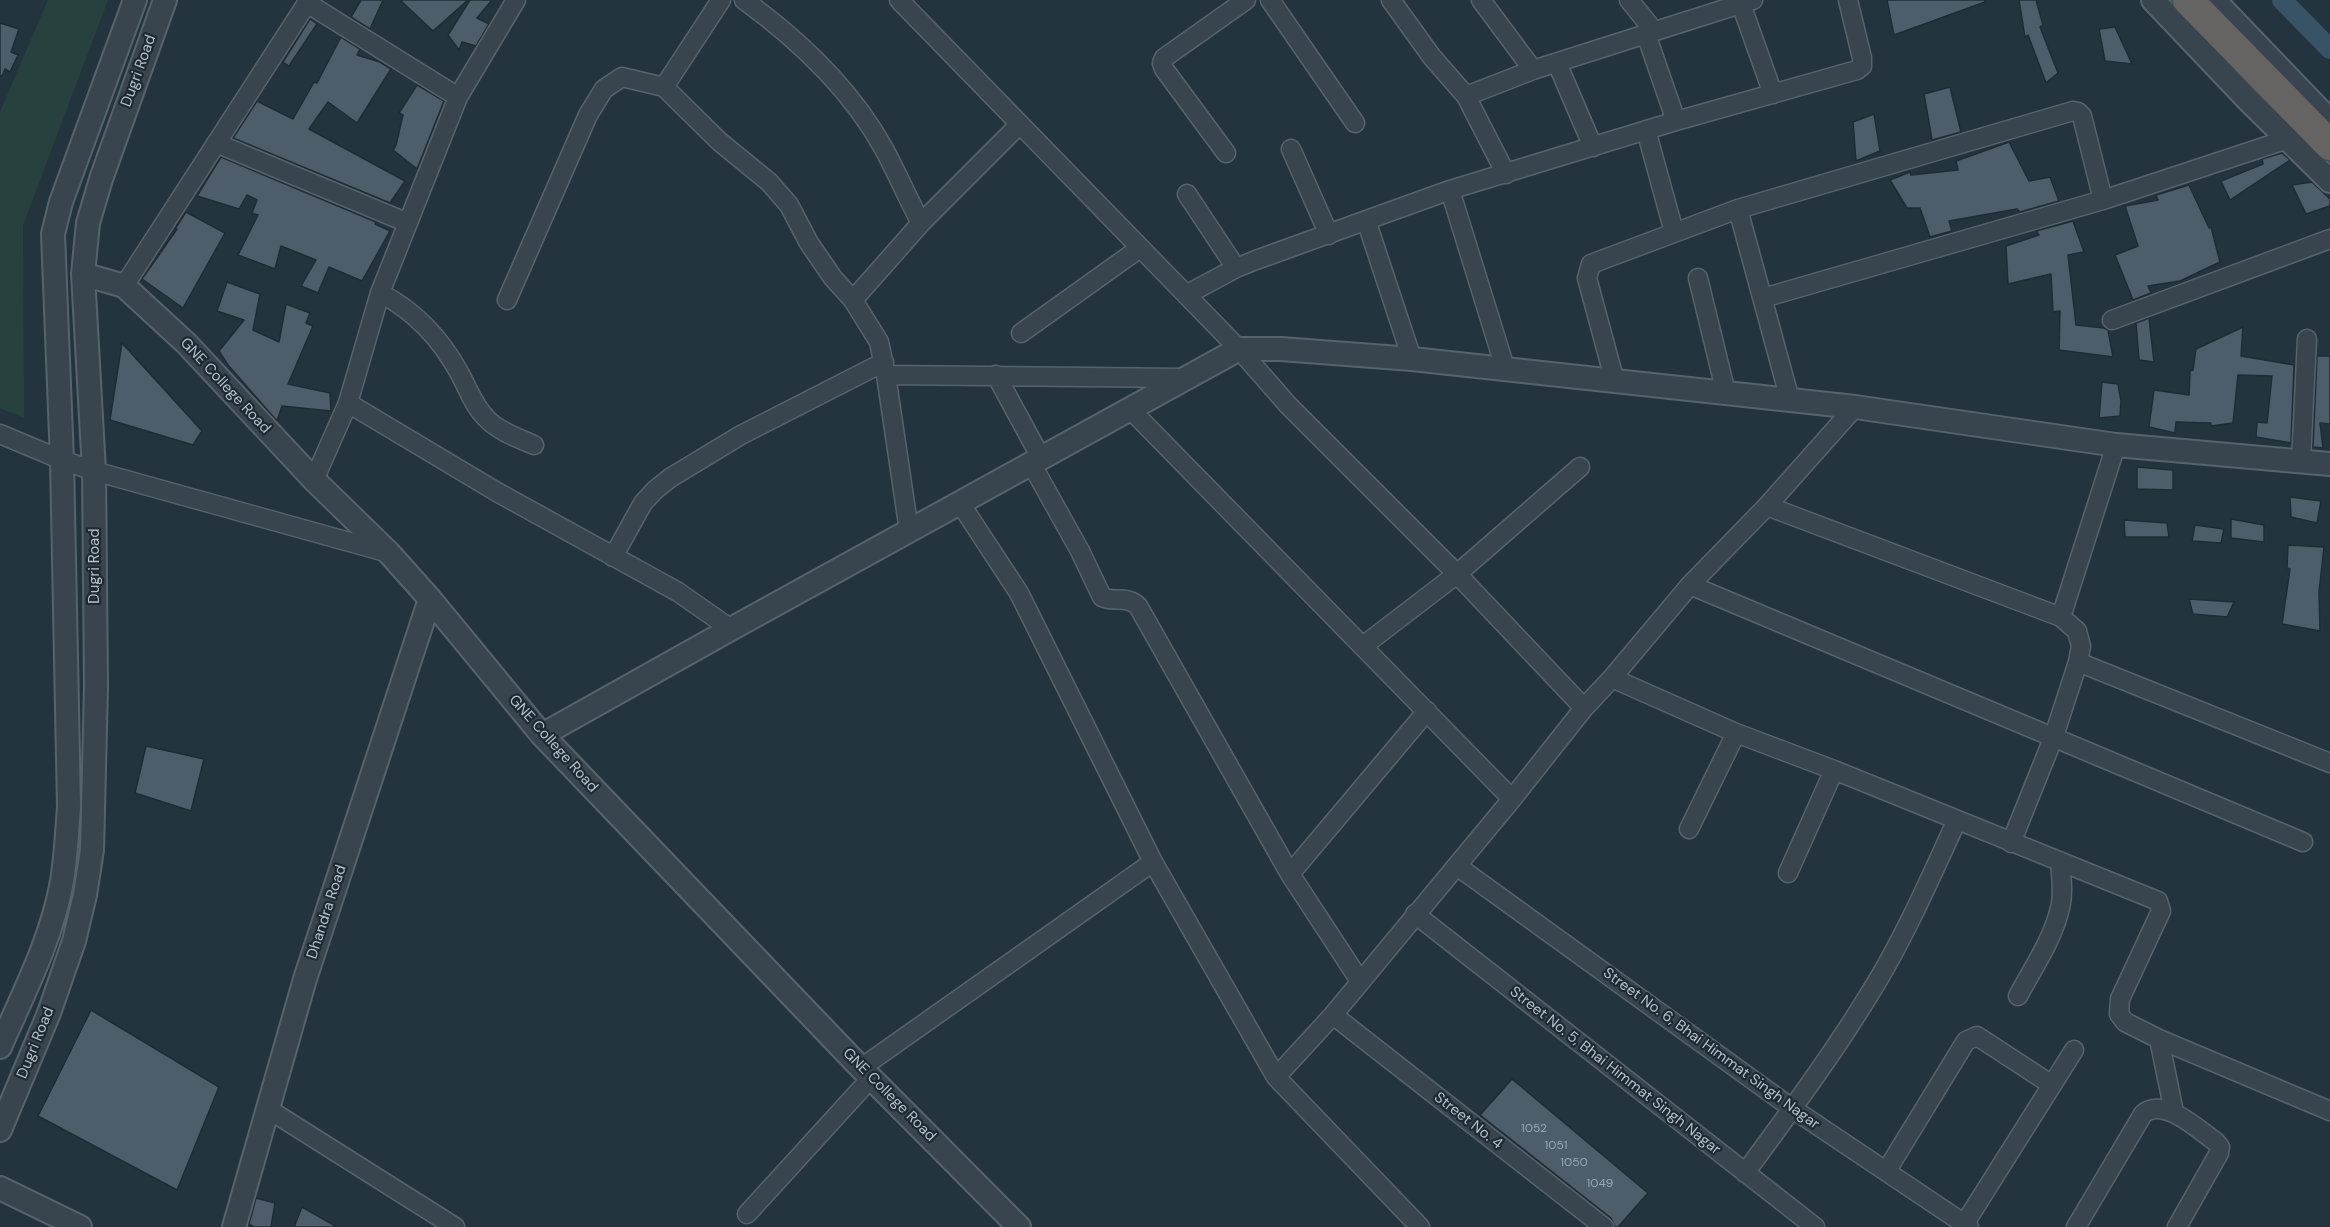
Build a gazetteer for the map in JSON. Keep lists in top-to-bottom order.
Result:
{
  "streets": {
    "street": [
      "Dugri Road",
      "GNE College Road",
      "Dhandra Road",
      "Street No. 6, Bhai Himmat Singh Nagar",
      "Street No. 5, Bhai Himmat Singh Nagar",
      "Street No. 4"
    ]
  },
  "crossings": [
    ["Dugri Road", "GNE College Road"],
    ["GNE College Road", "Dhandra Road"]
  ],
  "house_numbers": [
    "1052",
    "1051",
    "1050",
    "1049"
  ]
}
